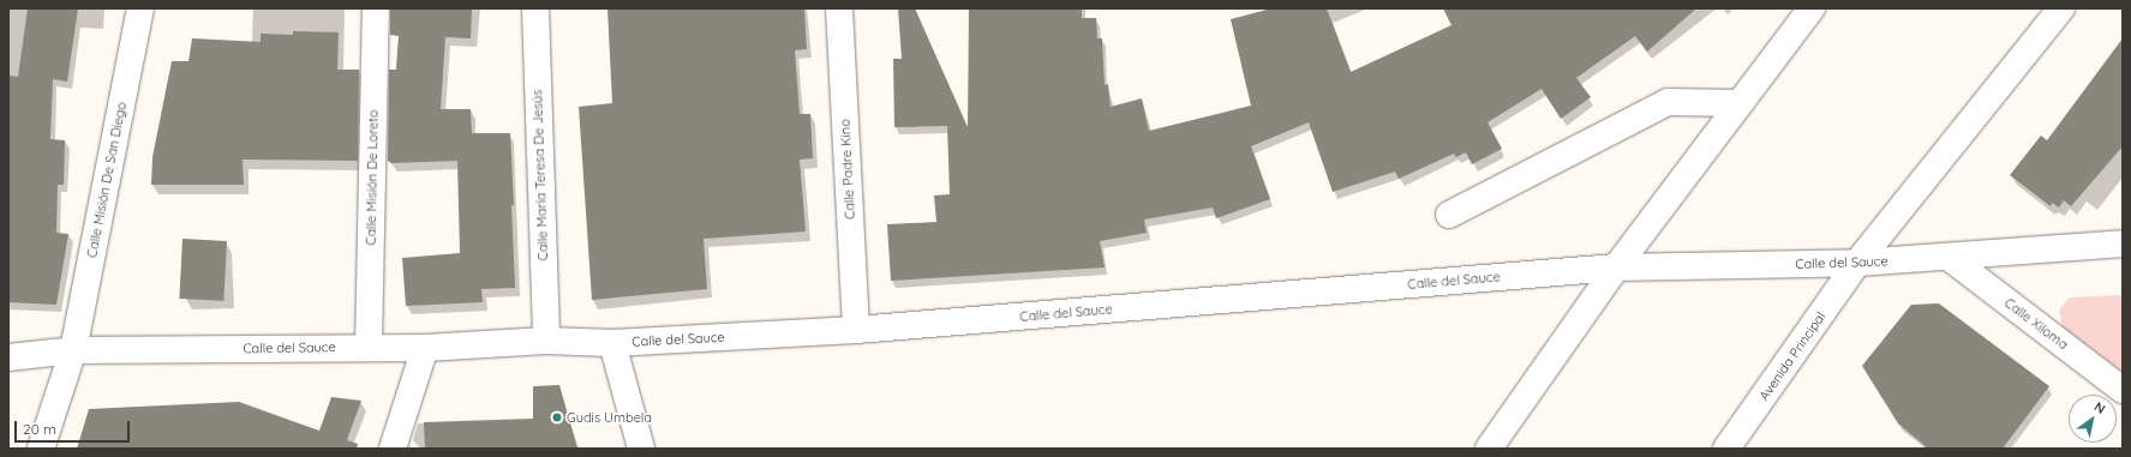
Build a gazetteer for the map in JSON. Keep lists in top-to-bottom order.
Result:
{
  "streets": {
    "street": [
      "Calle Padre Kino",
      "Calle María Teresa De Jesús",
      "Calle Misión De Loreto",
      "Calle Misión De San Diego",
      "Calle del Sauce",
      "Calle Xiloma",
      "Avenida Principal"
    ]
  },
  "crossings": [
    ["Calle Padre Kino", "Calle del Sauce"],
    ["Calle María Teresa De Jesús", "Calle del Sauce"],
    ["Calle Misión De Loreto", "Calle del Sauce"],
    ["Calle Misión De San Diego", "Calle del Sauce"],
    ["Calle del Sauce", "Calle Xiloma"],
    ["Calle del Sauce", "Avenida Principal"]
  ],
  "places": ["Gudis Umbela"],
  "scale_bar": "20 m",
  "north": "top right"
}
